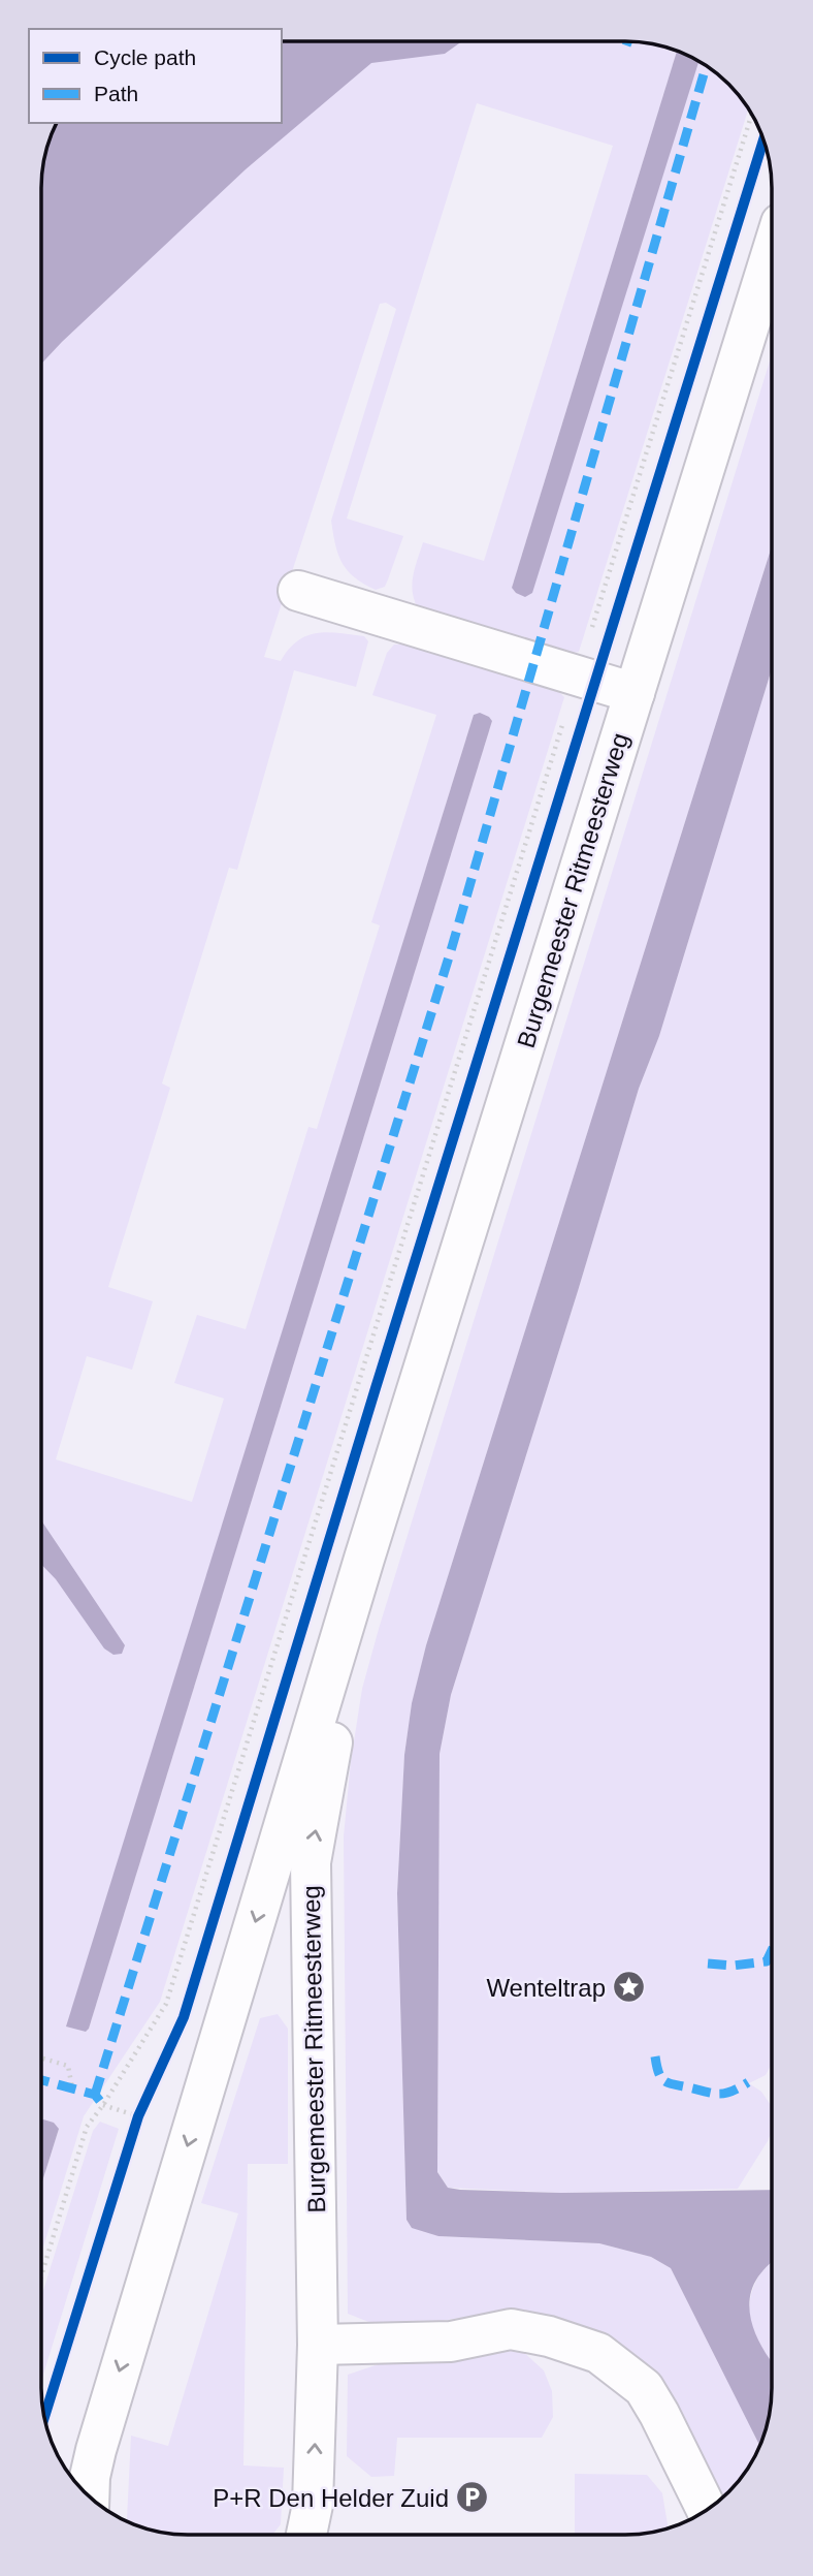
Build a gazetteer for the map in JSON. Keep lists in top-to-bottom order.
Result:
{
  "streets": {
    "street": ["Burgemeester Ritmeesterweg"]
  },
  "places": {
    "place": ["Wenteltrap"],
    "parking": ["P+R Den Helder Zuid"]
  },
  "legend": ["Cycle path", "Path"]
}
